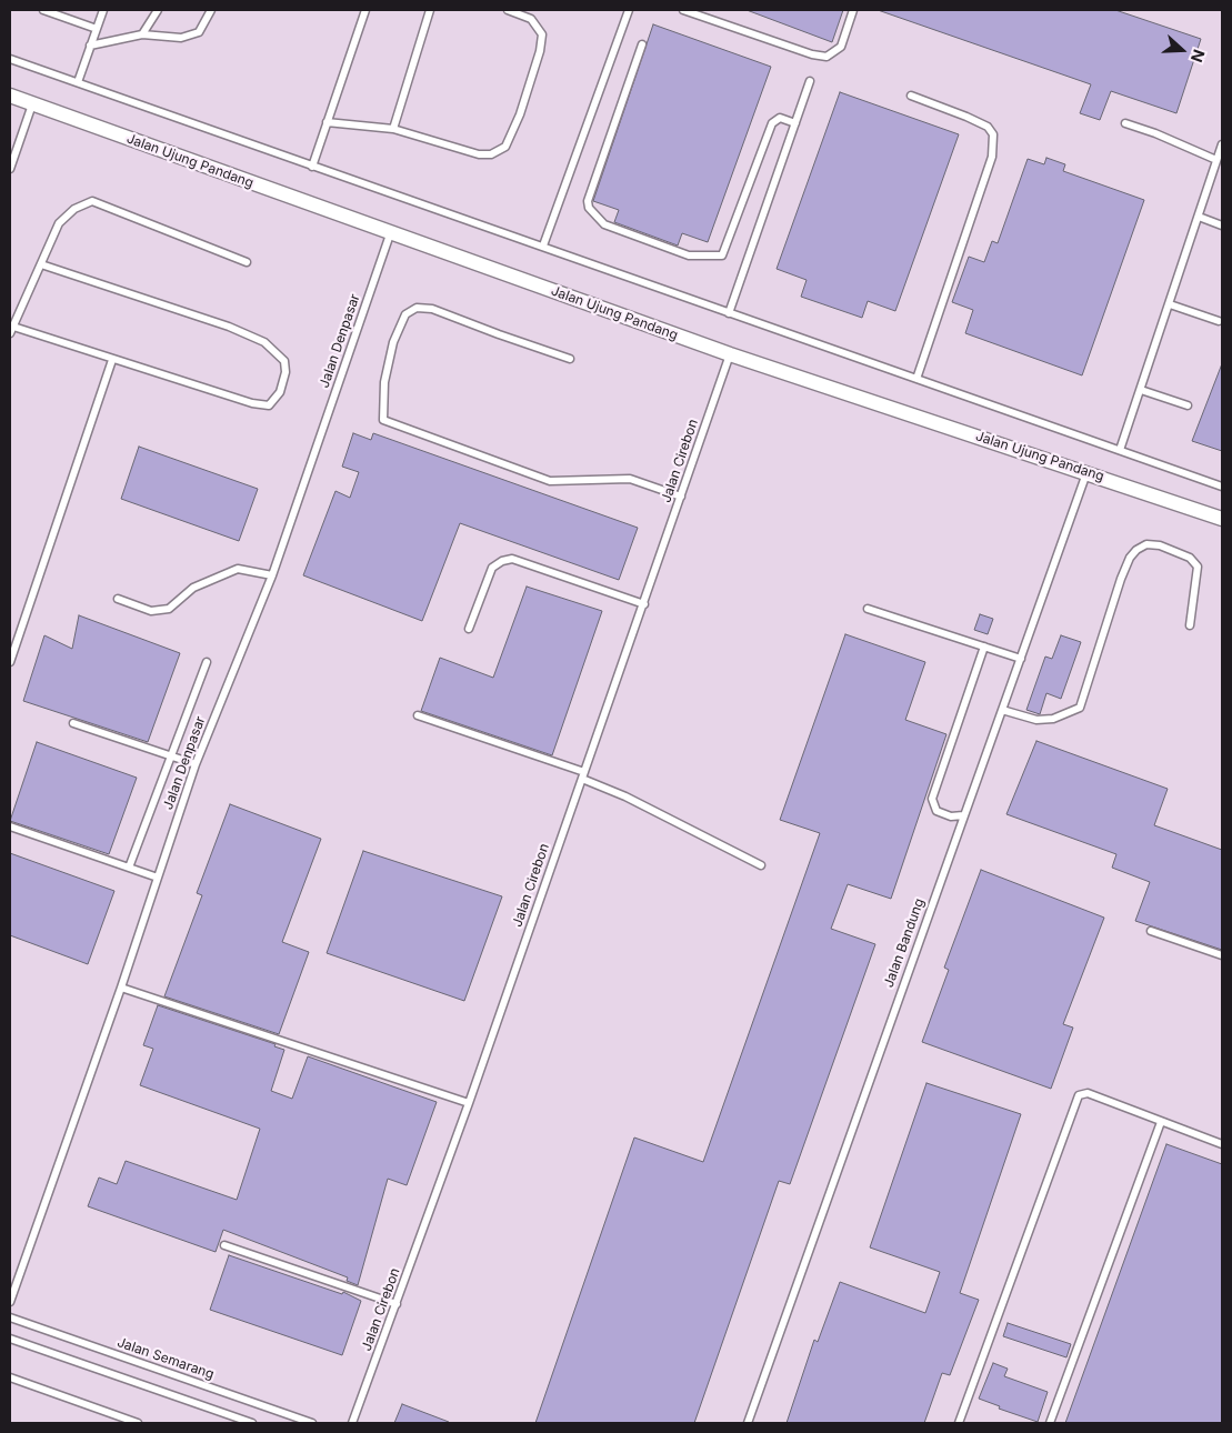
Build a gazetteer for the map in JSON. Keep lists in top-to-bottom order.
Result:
{
  "streets": {
    "street": ["Jalan Ujung Pandang"],
    "lane": [
      "Jalan Denpasar",
      "Jalan Cirebon",
      "Jalan Bandung",
      "Jalan Semarang"
    ]
  },
  "crossings": [
    ["Jalan Ujung Pandang", "Jalan Denpasar"],
    ["Jalan Ujung Pandang", "Jalan Cirebon"],
    ["Jalan Ujung Pandang", "Jalan Bandung"]
  ],
  "north": "right"
}
